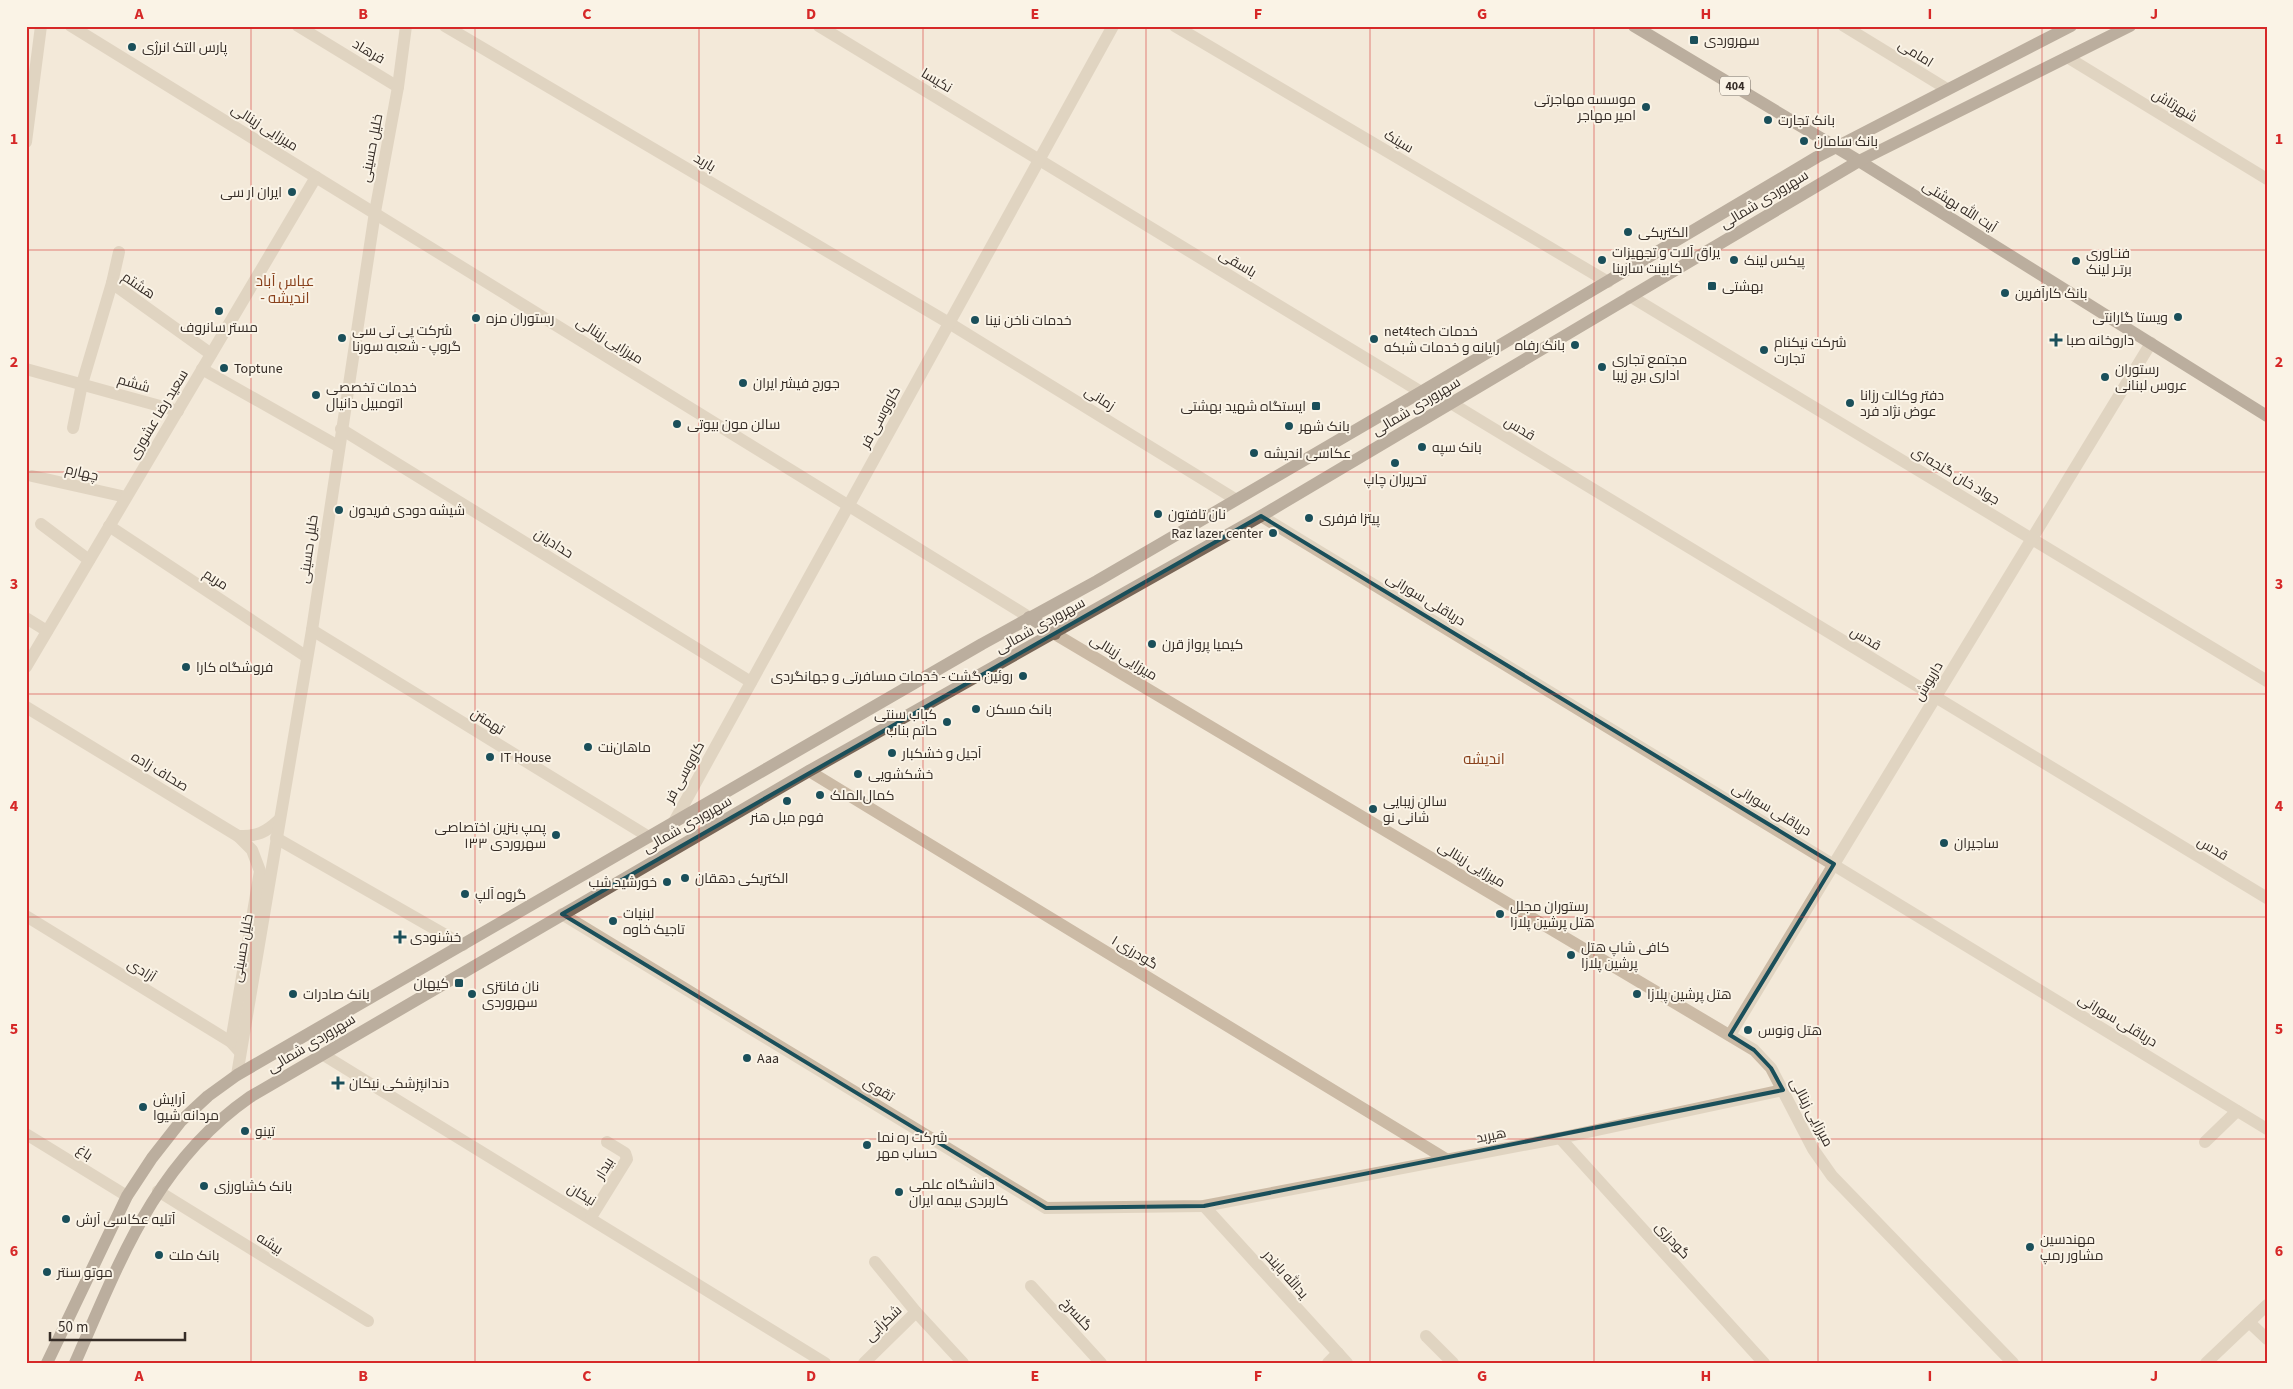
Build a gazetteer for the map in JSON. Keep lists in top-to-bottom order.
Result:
{
  "streets": {
    "main road": ["404", "سهروردی شمالی", "آیت الله بهشتی"],
    "street": [
      "فرهاد",
      "امامی",
      "نکیسا",
      "شهرتاش",
      "میرزایی زینالی",
      "سینک",
      "خلیل حسینی",
      "باربد",
      "باسقی",
      "هشتم",
      "ششم",
      "زمانی",
      "سعید رضا عشوری",
      "کاووسی فر",
      "قدس",
      "چهارم",
      "جواد خان گنجه‌ای",
      "حدادیان",
      "مریم",
      "دریاقلی سورانی",
      "داریوش",
      "تهمتن",
      "صحاف زاده",
      "گودرزی ۱",
      "آزادی",
      "تقوی",
      "هیربد",
      "باغ",
      "بیدار",
      "نیکان",
      "گودرزی",
      "بیشه",
      "یدالله بایندر",
      "گلسرخ",
      "شکرآبی"
    ]
  },
  "crossings": [
    ["فرهاد", "خلیل حسینی"],
    ["امامی", "سهروردی شمالی"],
    ["نکیسا", "باسقی"],
    ["نکیسا", "کاووسی فر"],
    ["شهرتاش", "سهروردی شمالی"],
    ["میرزایی زینالی", "خلیل حسینی"],
    ["میرزایی زینالی", "سهروردی شمالی"],
    ["میرزایی زینالی", "سعید رضا عشوری"],
    ["میرزایی زینالی", "کاووسی فر"],
    ["میرزایی زینالی", "داریوش"],
    ["میرزایی زینالی", "هیربد"],
    ["سینک", "سهروردی شمالی"],
    ["خلیل حسینی", "سهروردی شمالی"],
    ["خلیل حسینی", "حدادیان"],
    ["خلیل حسینی", "مریم"],
    ["خلیل حسینی", "تهمتن"],
    ["خلیل حسینی", "صحاف زاده"],
    ["خلیل حسینی", "آزادی"],
    ["باربد", "زمانی"],
    ["باربد", "کاووسی فر"],
    ["سهروردی شمالی", "آیت الله بهشتی"],
    ["سهروردی شمالی", "باسقی"],
    ["سهروردی شمالی", "زمانی"],
    ["سهروردی شمالی", "کاووسی فر"],
    ["سهروردی شمالی", "قدس"],
    ["سهروردی شمالی", "جواد خان گنجه‌ای"],
    ["سهروردی شمالی", "دریاقلی سورانی"],
    ["سهروردی شمالی", "تهمتن"],
    ["سهروردی شمالی", "گودرزی ۱"],
    ["سهروردی شمالی", "تقوی"],
    ["سهروردی شمالی", "باغ"],
    ["سهروردی شمالی", "نیکان"],
    ["سهروردی شمالی", "بیشه"],
    ["آیت الله بهشتی", "داریوش"],
    ["باسقی", "کاووسی فر"],
    ["هشتم", "ششم"],
    ["هشتم", "سعید رضا عشوری"],
    ["ششم", "سعید رضا عشوری"],
    ["زمانی", "کاووسی فر"],
    ["سعید رضا عشوری", "چهارم"],
    ["سعید رضا عشوری", "مریم"],
    ["کاووسی فر", "حدادیان"],
    ["قدس", "داریوش"],
    ["جواد خان گنجه‌ای", "داریوش"],
    ["دریاقلی سورانی", "داریوش"],
    ["صحاف زاده", "آزادی"],
    ["گودرزی ۱", "هیربد"],
    ["تقوی", "هیربد"],
    ["تقوی", "یدالله بایندر"],
    ["هیربد", "گودرزی"],
    ["هیربد", "یدالله بایندر"],
    ["بیدار", "نیکان"]
  ],
  "districts": ["عباس آباد - اندیشه", "اندیشه"],
  "places": {
    "transit": [
      "سهروردی",
      "بهشتی",
      "ایستگاه شهید بهشتی",
      "کیهان"
    ],
    "other": [
      "پارس التک انرژی",
      "موسسه مهاجرتی امیر مهاجر",
      "بانک تجارت",
      "بانک سامان",
      "ایران ار سی",
      "الکتریکی",
      "یراق آلات و تجهیزات کابینت سارینا",
      "پیکس لینک",
      "فنـاوری برتـر لینک",
      "بانک کارآفرین",
      "مستر سانروف",
      "ویستا گارانتی",
      "رستوران مزه",
      "خدمات ناخن نینا",
      "شرکت پی تی سی گروپ - شعبه سورنا",
      "net4tech خدمات رایانه و خدمات شبکه",
      "بانک رفاه",
      "شرکت نیکنام تجارت",
      "مجتمع تجاری اداری برج زیبا",
      "Toptune",
      "رستوران عروس لبنانی",
      "جورج فیشر ایران",
      "خدمات تخصصی اتومبیل دانیال",
      "دفتر وکالت رزانا عوض نژاد فرد",
      "سالن مون بیوتی",
      "بانک شهر",
      "بانک سپه",
      "عکاسی اندیشه",
      "تحریران چاپ",
      "شیشه دودی فریدون",
      "نان تافتون",
      "پیتزا فرفری",
      "Raz lazer center",
      "کیمیا پرواز قرن",
      "فروشگاه کارا",
      "روئین گشت - خدمات مسافرتی و جهانگردی",
      "بانک مسکن",
      "کباب سنتی حاتم بناب",
      "ماهان‌نت",
      "آجیل و خشکبار",
      "IT House",
      "خشکشویی",
      "کمال‌الملک",
      "فوم مبل هنر",
      "سالن زیبایی شانی نو",
      "پمپ بنزین اختصاصی ۱۳۳ سهروردی",
      "ساجیران",
      "الکتریکی دهقان",
      "خورشید شب",
      "گروه آلپ",
      "رستوران مجلل هتل پرشین پلازا",
      "لبنیات تاجیک خاوه",
      "کافی شاپ هتل پرشین پلازا",
      "بانک صادرات",
      "نان فانتزی سهروردی",
      "هتل پرشین پلازا",
      "هتل ونوس",
      "Aaa",
      "آرایش مردانه شیوا",
      "تینو",
      "شرکت ره نما حساب مهر",
      "بانک کشاورزی",
      "دانشگاه علمی کاربردی بیمه ایران",
      "آتلیه عکاسی آرش",
      "مهندسین مشاور رمپ",
      "بانک ملت",
      "موتو سنتر"
    ],
    "health": ["داروخانه صبا", "خشنودی", "دندانپزشکی نیکان"]
  },
  "scale_bar": "50 m",
  "grid": {
    "columns": [
      "A",
      "B",
      "C",
      "D",
      "E",
      "F",
      "G",
      "H",
      "I",
      "J"
    ],
    "rows": [
      "1",
      "2",
      "3",
      "4",
      "5",
      "6"
    ]
  }
}
